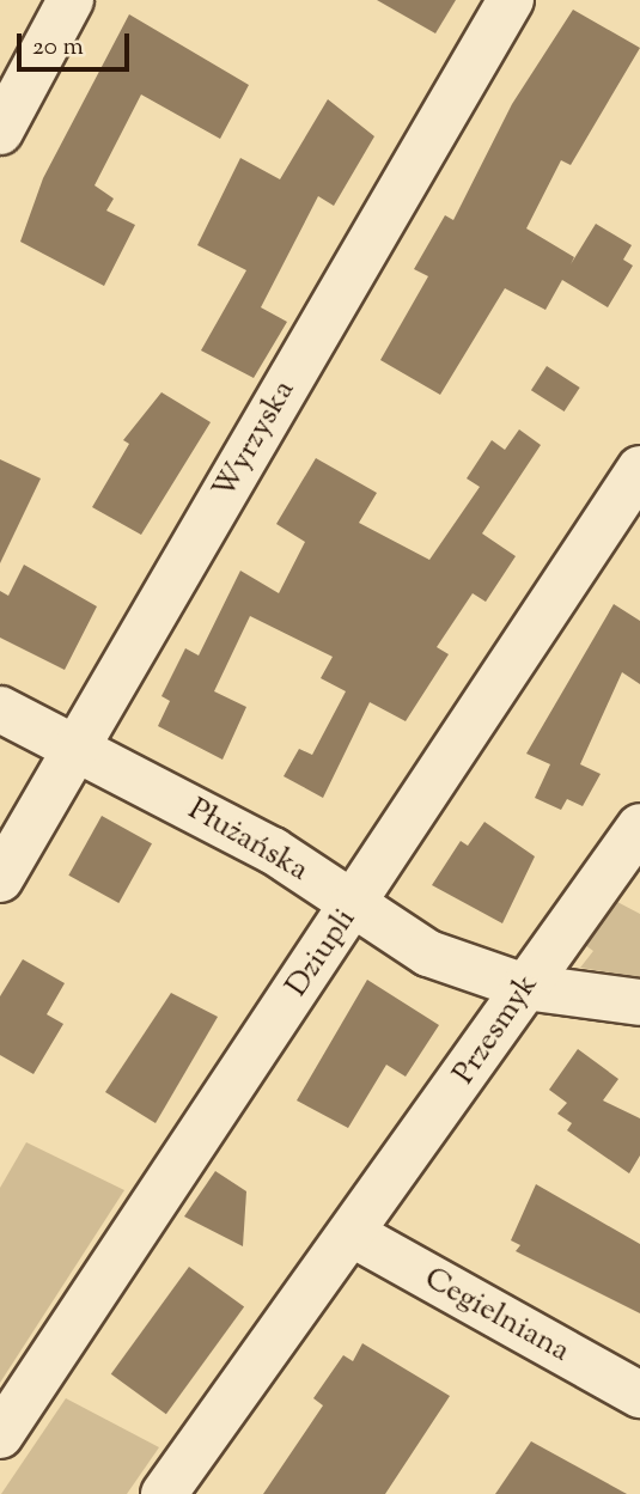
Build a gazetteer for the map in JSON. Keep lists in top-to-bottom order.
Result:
{
  "streets": {
    "street": [
      "Wyrzyska",
      "Płużańska",
      "Dziupli",
      "Przesmyk",
      "Cegielniana"
    ]
  },
  "crossings": [
    ["Wyrzyska", "Płużańska"],
    ["Płużańska", "Dziupli"],
    ["Płużańska", "Przesmyk"],
    ["Przesmyk", "Cegielniana"]
  ],
  "scale_bar": "20 m"
}
